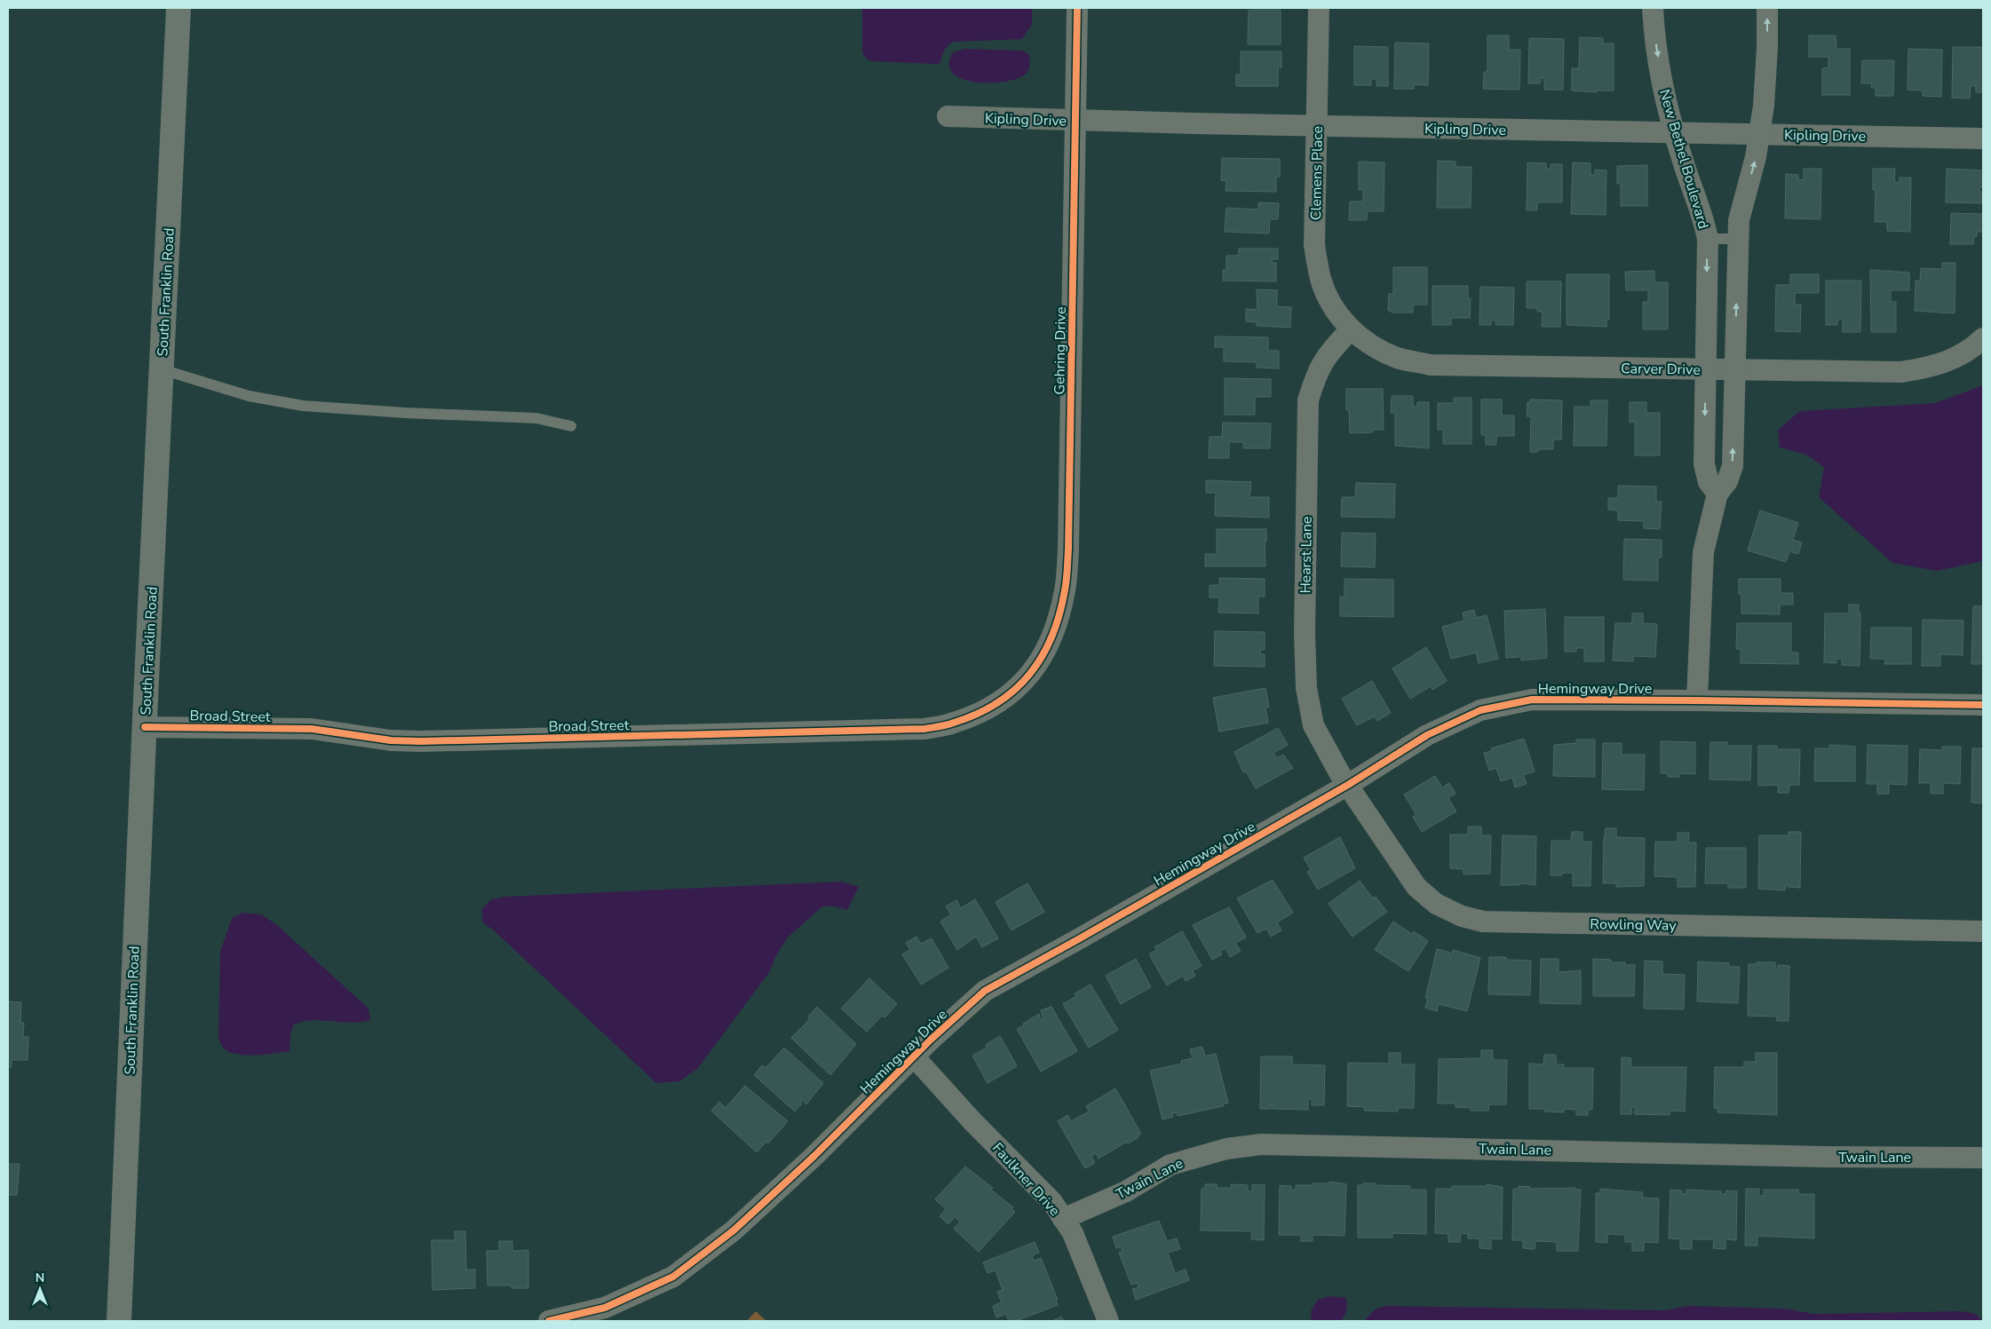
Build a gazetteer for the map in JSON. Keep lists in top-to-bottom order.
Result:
{
  "streets": {
    "main road": ["South Franklin Road"],
    "street": [
      "Kipling Drive",
      "New Bethel Boulevard",
      "Clemens Place",
      "Gehring Drive",
      "Carver Drive",
      "Hearst Lane",
      "Hemingway Drive",
      "Broad Street",
      "Rowling Way",
      "Twain Lane",
      "Faulkner Drive"
    ]
  },
  "crossings": [
    ["Kipling Drive", "New Bethel Boulevard"],
    ["Kipling Drive", "Clemens Place"],
    ["Kipling Drive", "Gehring Drive"],
    ["New Bethel Boulevard", "Carver Drive"],
    ["Clemens Place", "Carver Drive"],
    ["Clemens Place", "Hearst Lane"],
    ["South Franklin Road", "Broad Street"],
    ["Gehring Drive", "Broad Street"],
    ["Carver Drive", "Hearst Lane"],
    ["Hearst Lane", "Hemingway Drive"],
    ["Hearst Lane", "Rowling Way"],
    ["Hemingway Drive", "Rowling Way"],
    ["Hemingway Drive", "Faulkner Drive"],
    ["Twain Lane", "Faulkner Drive"]
  ],
  "north": "top"
}
